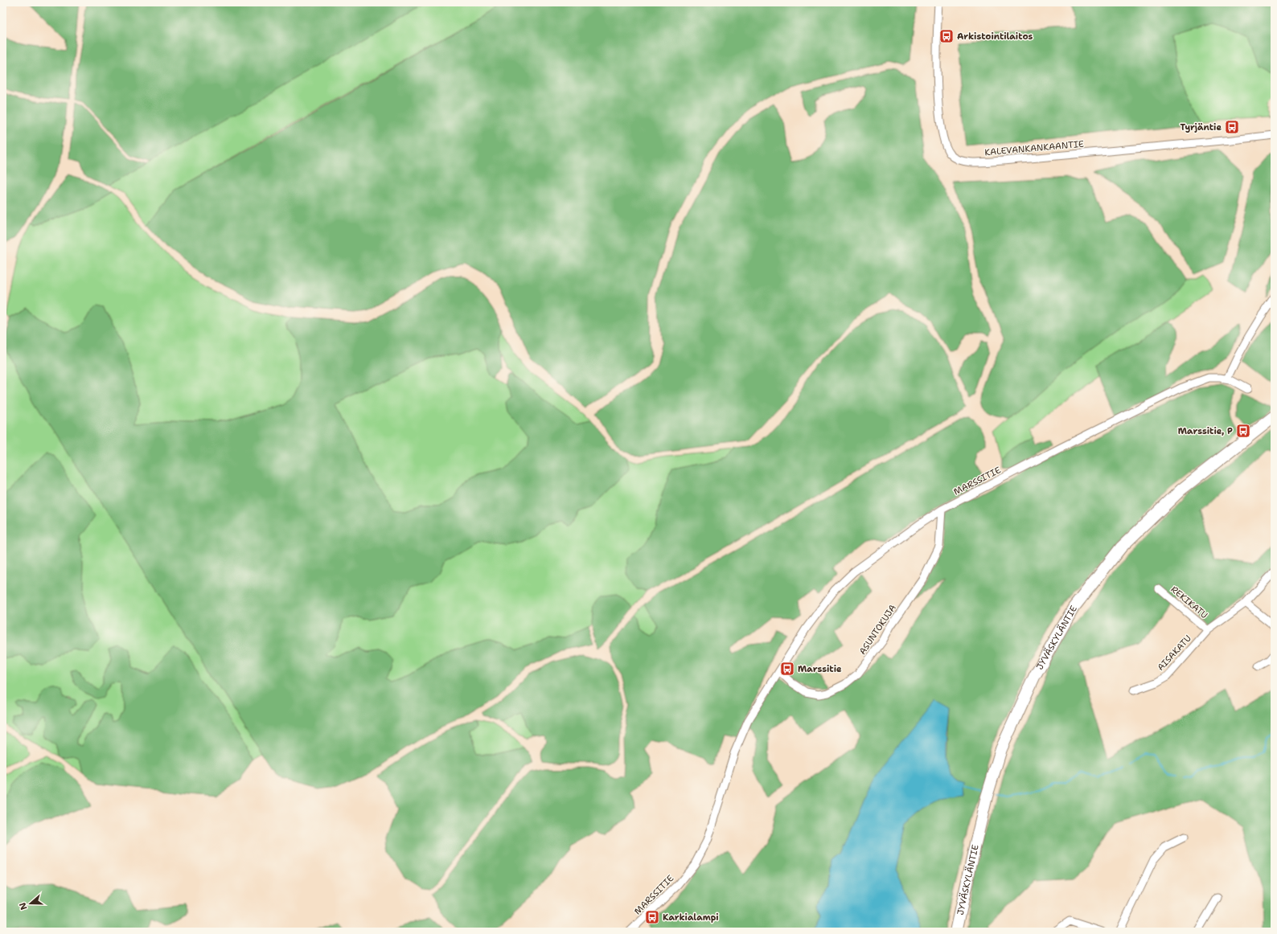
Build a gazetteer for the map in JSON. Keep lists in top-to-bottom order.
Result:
{
  "streets": {
    "highway": ["JYVÄSKYLÄNTIE"],
    "street": [
      "KALEVANKANKAANTIE",
      "MARSSITIE",
      "REKIKATU",
      "ASUNTOKUJA",
      "AISAKATU"
    ]
  },
  "crossings": [
    ["MARSSITIE", "ASUNTOKUJA"],
    ["REKIKATU", "AISAKATU"]
  ],
  "places": {
    "bus stop": [
      "Arkistointilaitos",
      "Tyrjäntie",
      "Marssitie, P",
      "Marssitie",
      "Karkialampi"
    ]
  },
  "north": "left"
}
